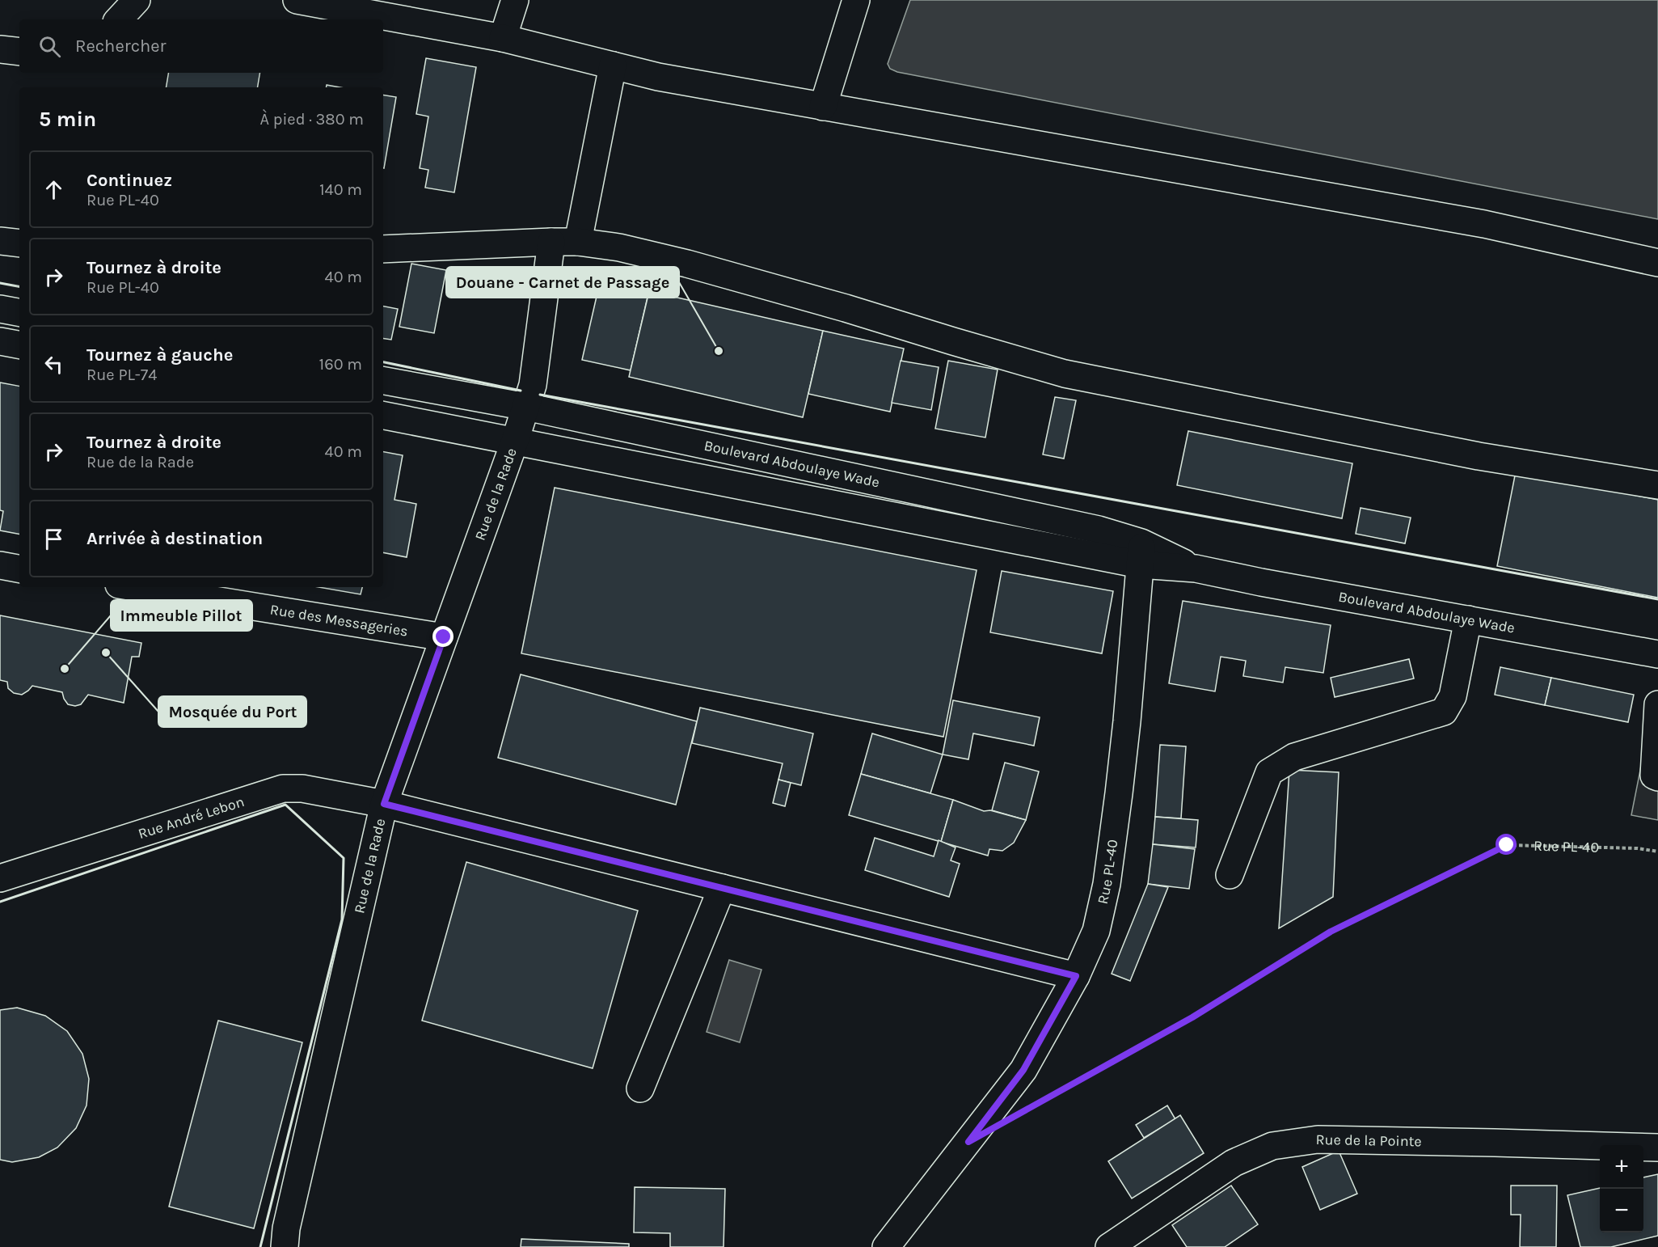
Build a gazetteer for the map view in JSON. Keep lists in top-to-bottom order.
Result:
{
  "streets": {
    "street": [
      "Boulevard Abdoulaye Wade",
      "Rue de la Rade",
      "Rue des Messageries",
      "Rue André Lebon",
      "Rue PL-40",
      "Rue de la Pointe"
    ]
  },
  "crossings": [
    ["Boulevard Abdoulaye Wade", "Rue de la Rade"],
    ["Boulevard Abdoulaye Wade", "Rue PL-40"],
    ["Rue de la Rade", "Rue des Messageries"],
    ["Rue de la Rade", "Rue André Lebon"],
    ["Rue André Lebon", "Rue PL-40"]
  ],
  "places": ["Douane - Carnet de Passage", "Mosquée du Port", "Immeuble Pillot"],
  "page": {
    "search": "Rechercher",
    "heading": ["5 min", "À pied · 380 m"],
    "list": [
      ["Continuez", "Rue PL-40", "140 m"],
      ["Tournez à droite", "Rue PL-40", "40 m"],
      ["Tournez à gauche", "Rue PL-74", "160 m"],
      ["Tournez à droite", "Rue de la Rade", "40 m"],
      "Arrivée à destination"
    ],
    "map_buttons": ["+", "−"]
  }
}
